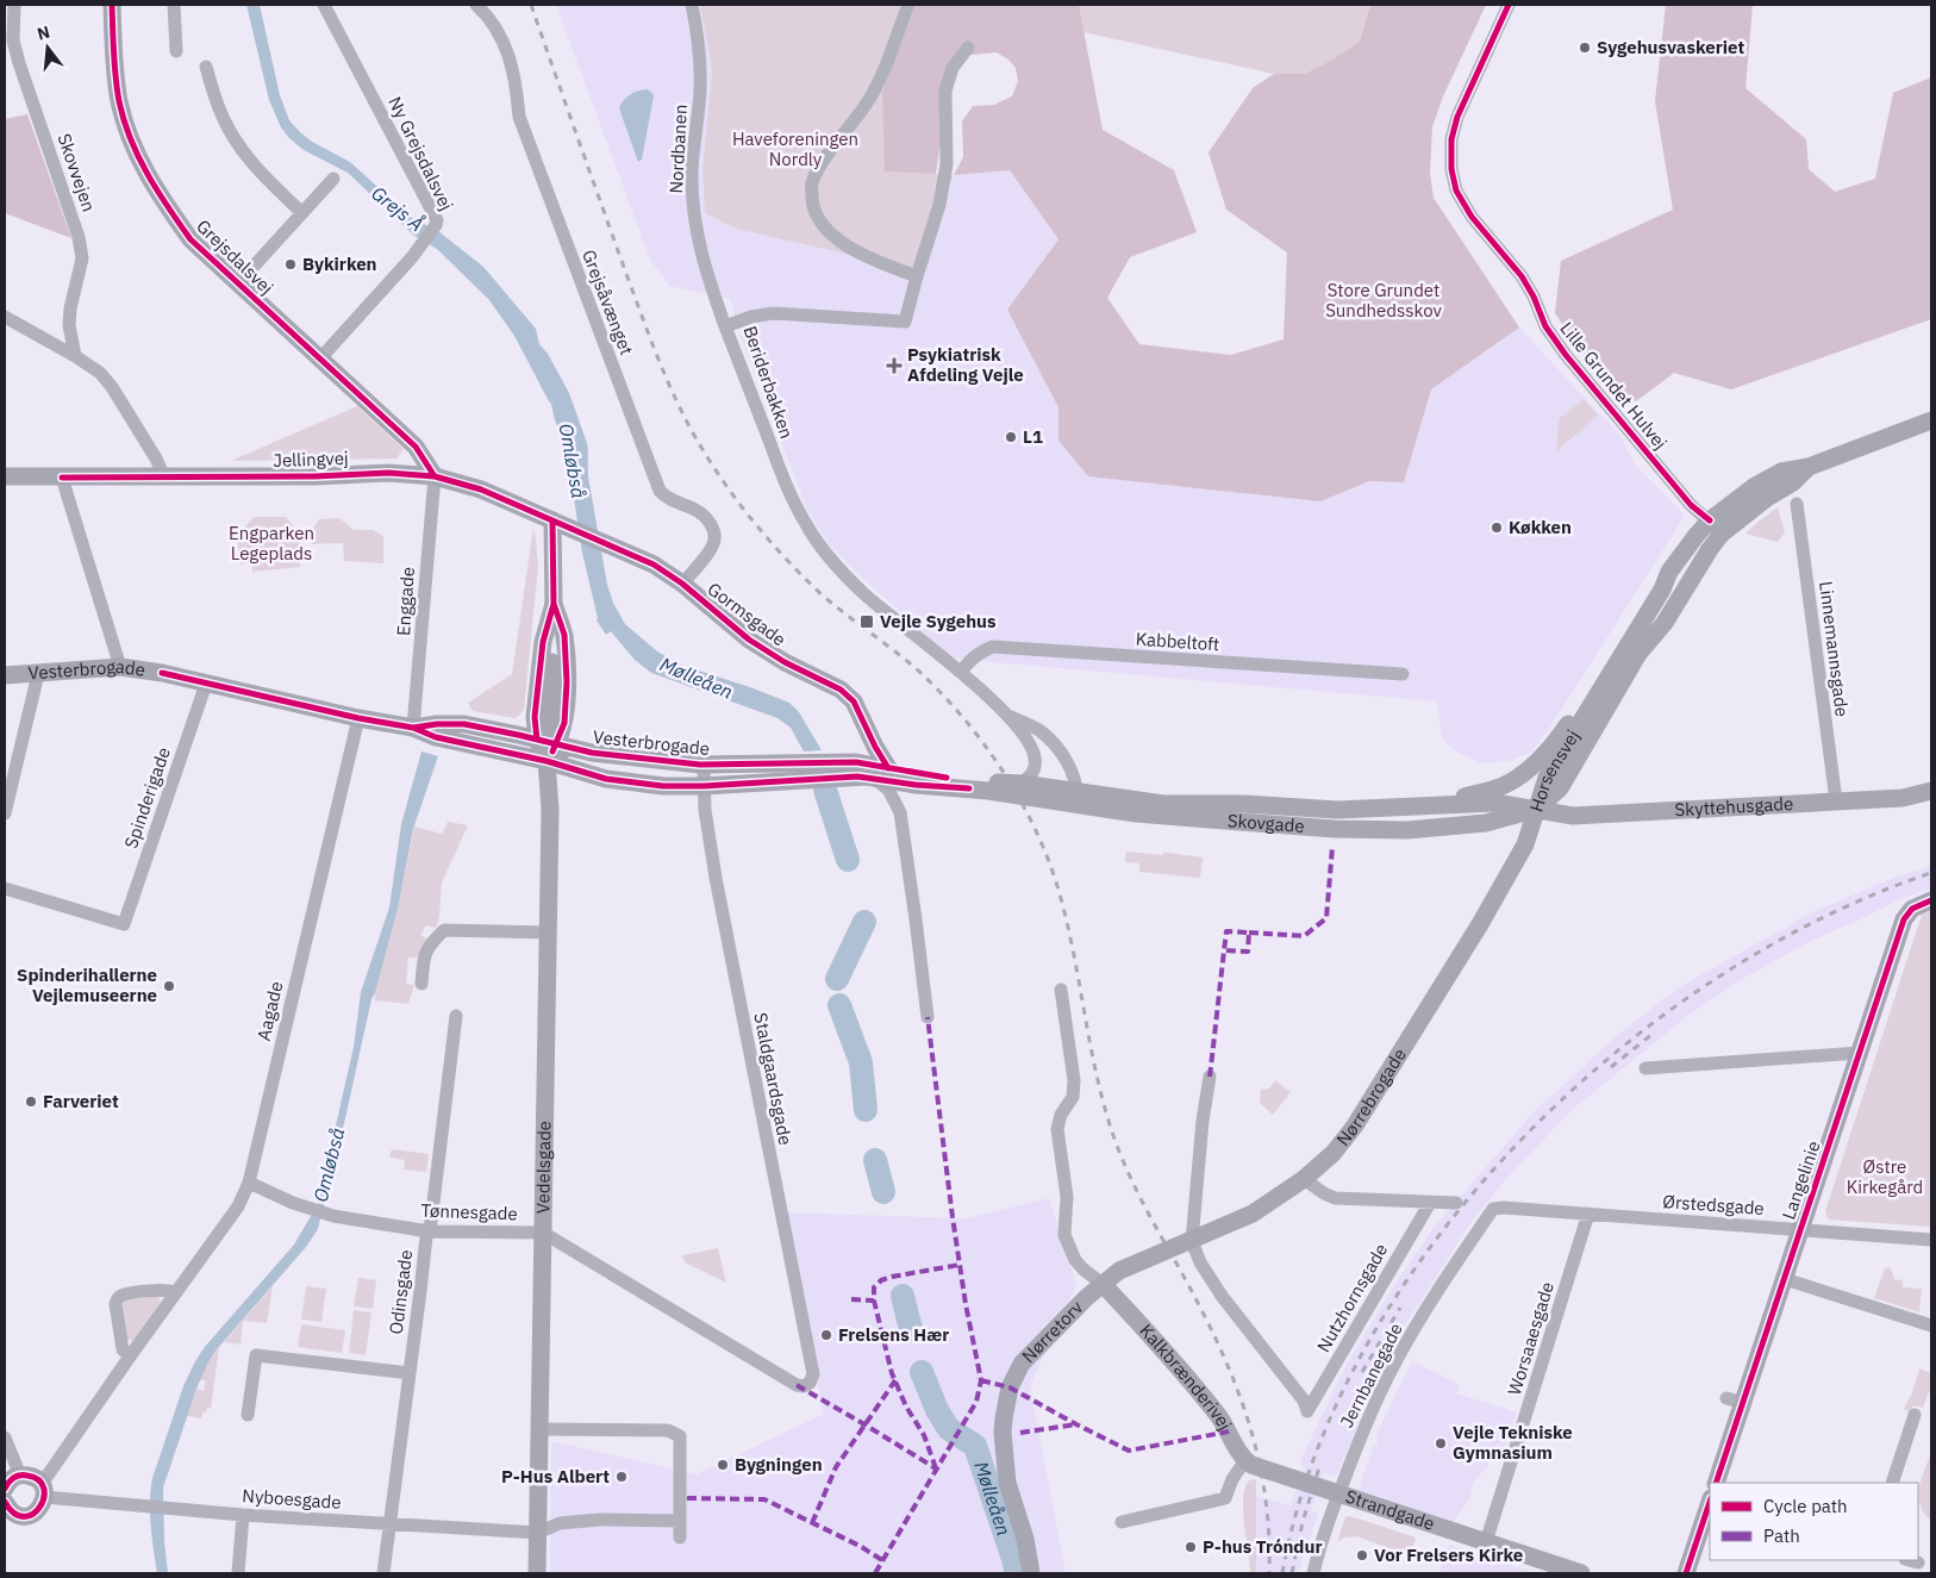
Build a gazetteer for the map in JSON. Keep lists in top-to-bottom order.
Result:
{
  "streets": {
    "main road": [
      "Grejsdalsvej",
      "Jellingvej",
      "Gormsgade",
      "Vesterbrogade",
      "Horsensvej",
      "Skyttehusgade",
      "Skovgade",
      "Nørrebrogade",
      "Vedelsgade",
      "Langelinie",
      "Nørretorv",
      "Kalkbrænderivej",
      "Strandgade"
    ],
    "street": [
      "Nordbanen",
      "Ny Grejsdalsvej",
      "Skovvejen",
      "Grejsåvænget",
      "Beriderbakken",
      "Lille Grundet Hulvej",
      "Enggade",
      "Kabbeltoft",
      "Linnemannsgade",
      "Spinderigade",
      "Aagade",
      "Staldgaardsgade",
      "Ørstedsgade",
      "Tønnesgade",
      "Odinsgade",
      "Nutzhornsgade",
      "Worsaaesgade",
      "Jernbanegade",
      "Nyboesgade"
    ]
  },
  "crossings": [
    ["Nordbanen", "Beriderbakken"],
    ["Ny Grejsdalsvej", "Grejsdalsvej"],
    ["Grejsdalsvej", "Jellingvej"],
    ["Grejsdalsvej", "Enggade"],
    ["Grejsåvænget", "Gormsgade"],
    ["Beriderbakken", "Kabbeltoft"],
    ["Beriderbakken", "Skovgade"],
    ["Lille Grundet Hulvej", "Horsensvej"],
    ["Jellingvej", "Enggade"],
    ["Jellingvej", "Gormsgade"],
    ["Jellingvej", "Vedelsgade"],
    ["Enggade", "Vesterbrogade"],
    ["Gormsgade", "Vesterbrogade"],
    ["Gormsgade", "Skovgade"],
    ["Gormsgade", "Vedelsgade"],
    ["Linnemannsgade", "Skyttehusgade"],
    ["Vesterbrogade", "Spinderigade"],
    ["Vesterbrogade", "Skovgade"],
    ["Vesterbrogade", "Aagade"],
    ["Vesterbrogade", "Staldgaardsgade"],
    ["Vesterbrogade", "Vedelsgade"],
    ["Horsensvej", "Skyttehusgade"],
    ["Horsensvej", "Skovgade"],
    ["Horsensvej", "Nørrebrogade"],
    ["Skyttehusgade", "Skovgade"],
    ["Skyttehusgade", "Nørrebrogade"],
    ["Skovgade", "Nørrebrogade"],
    ["Aagade", "Tønnesgade"],
    ["Aagade", "Nyboesgade"],
    ["Staldgaardsgade", "Vedelsgade"],
    ["Staldgaardsgade", "Tønnesgade"],
    ["Nørrebrogade", "Nutzhornsgade"],
    ["Nørrebrogade", "Nørretorv"],
    ["Nørrebrogade", "Kalkbrænderivej"],
    ["Vedelsgade", "Tønnesgade"],
    ["Vedelsgade", "Nyboesgade"],
    ["Langelinie", "Ørstedsgade"],
    ["Ørstedsgade", "Worsaaesgade"],
    ["Ørstedsgade", "Jernbanegade"],
    ["Tønnesgade", "Odinsgade"],
    ["Odinsgade", "Nyboesgade"],
    ["Nørretorv", "Kalkbrænderivej"],
    ["Worsaaesgade", "Strandgade"],
    ["Jernbanegade", "Strandgade"],
    ["Kalkbrænderivej", "Strandgade"]
  ],
  "water": ["Grejs Å", "Omløbså", "Mølleåen"],
  "parks": [
    "Haveforeningen Nordly",
    "Store Grundet Sundhedsskov",
    "Engparken Legeplads",
    "Østre Kirkegård"
  ],
  "places": {
    "other": [
      "Sygehusvaskeriet",
      "Bykirken",
      "L1",
      "Køkken",
      "Spinderihallerne Vejlemuseerne",
      "Farveriet",
      "Frelsens Hær",
      "Vejle Tekniske Gymnasium",
      "Bygningen",
      "P-Hus Albert",
      "P-hus Tróndur",
      "Vor Frelsers Kirke"
    ],
    "health": ["Psykiatrisk Afdeling Vejle"],
    "transit": ["Vejle Sygehus"]
  },
  "legend": ["Cycle path", "Path"],
  "north": "top"
}
